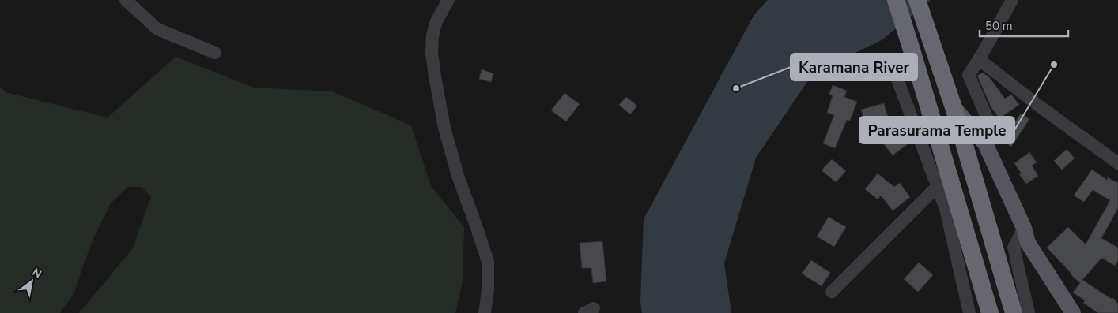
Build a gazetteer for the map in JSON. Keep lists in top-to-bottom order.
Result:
{
  "places": ["Parasurama Temple", "Karamana River"],
  "scale_bar": "50 m",
  "north": "top right"
}
